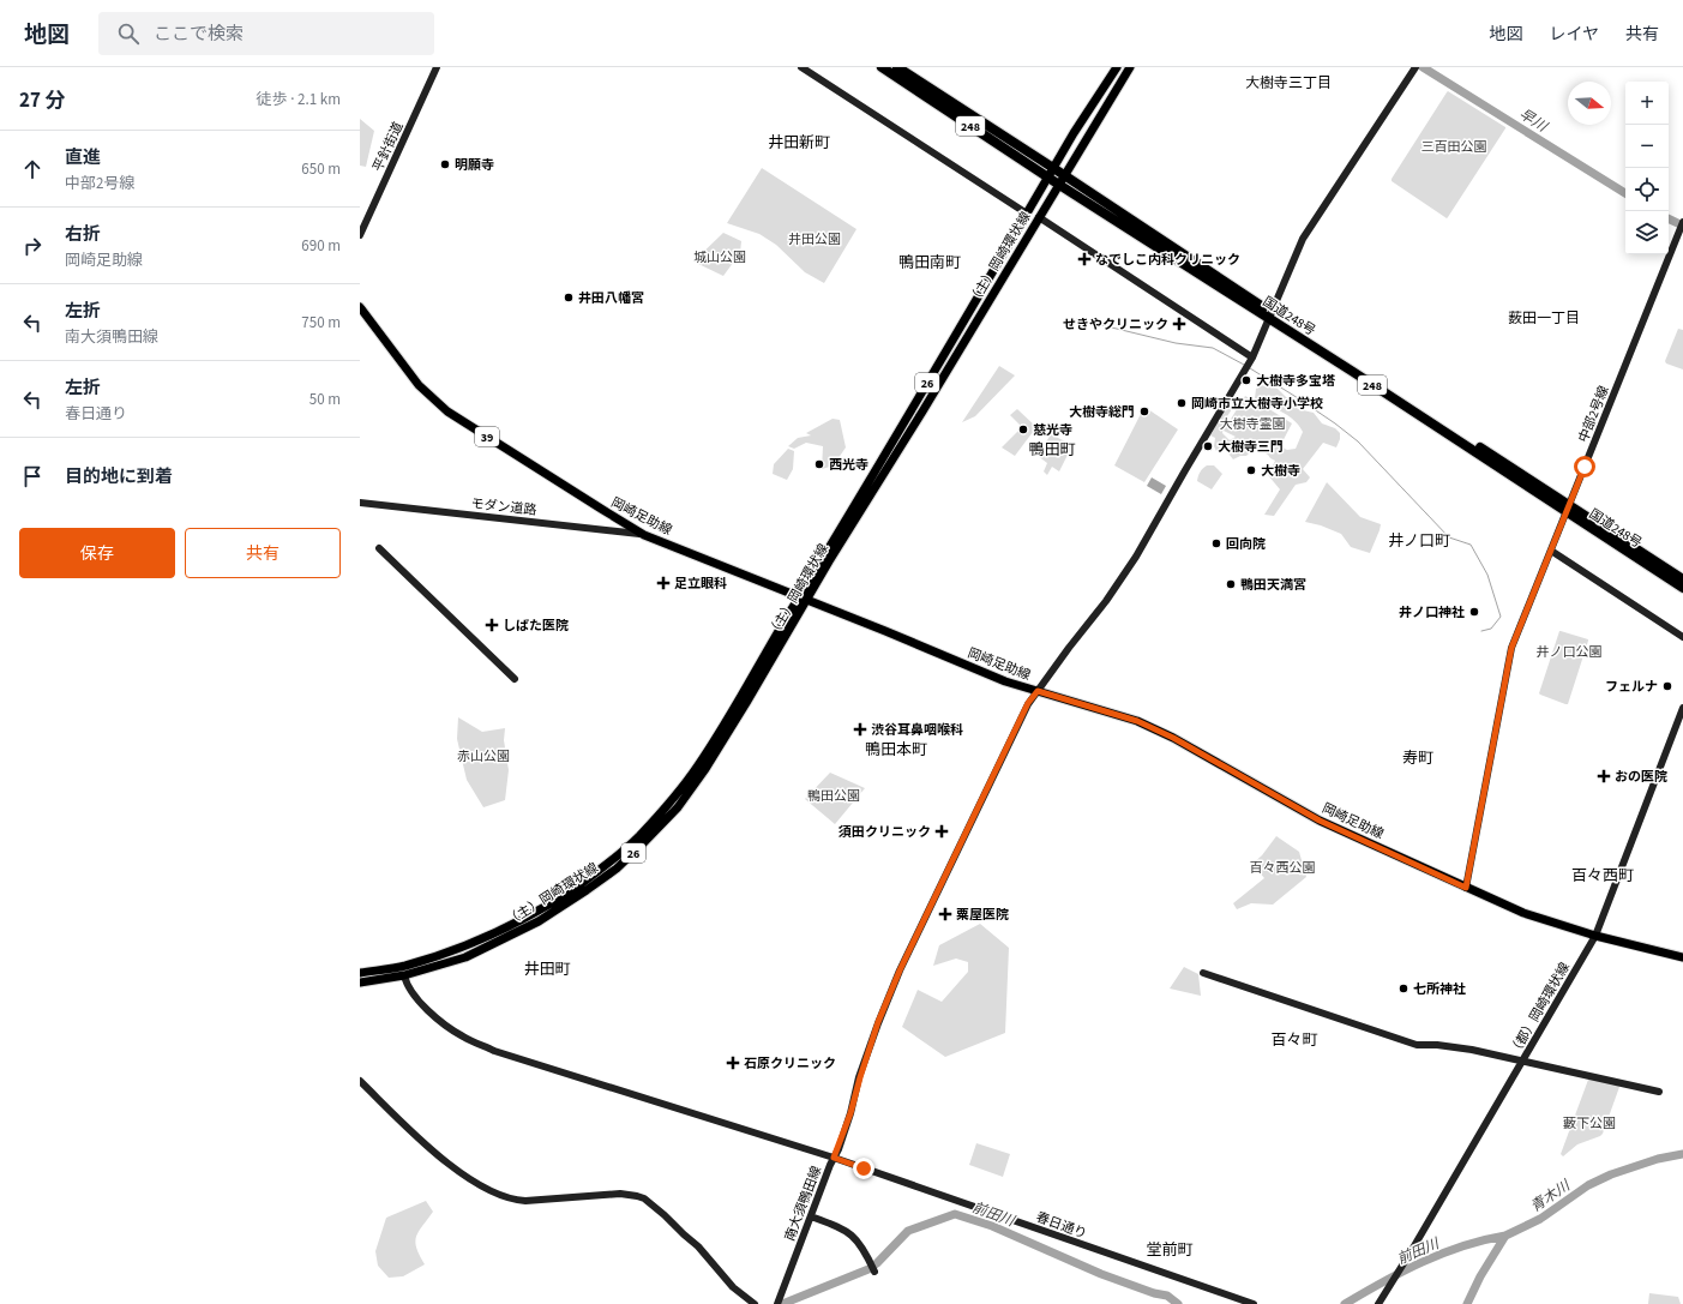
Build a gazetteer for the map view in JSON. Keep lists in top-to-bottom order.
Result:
{
  "streets": {
    "highway": ["248", "国道248号"],
    "main road": [
      "（主）岡崎環状線",
      "26",
      "39",
      "岡崎足助線"
    ],
    "street": [
      "平針街道",
      "中部2号線",
      "モダン道路",
      "（都）岡崎環状線",
      "南大須鴨田線",
      "春日通り"
    ]
  },
  "crossings": [
    ["（主）岡崎環状線", "国道248号"],
    ["（主）岡崎環状線", "岡崎足助線"],
    ["（主）岡崎環状線", "春日通り"],
    ["国道248号", "中部2号線"],
    ["国道248号", "南大須鴨田線"],
    ["中部2号線", "岡崎足助線"],
    ["モダン道路", "岡崎足助線"],
    ["岡崎足助線", "（都）岡崎環状線"],
    ["岡崎足助線", "南大須鴨田線"],
    ["南大須鴨田線", "春日通り"]
  ],
  "districts": [
    "大樹寺三丁目",
    "井田新町",
    "鴨田南町",
    "薮田一丁目",
    "鴨田町",
    "井ノ口町",
    "鴨田本町",
    "寿町",
    "百々西町",
    "井田町",
    "百々町",
    "堂前町"
  ],
  "water": ["早川", "青木川", "前田川"],
  "parks": [
    "三百田公園",
    "井田公園",
    "城山公園",
    "大樹寺霊園",
    "井ノ口公園",
    "赤山公園",
    "鴨田公園",
    "百々西公園",
    "藪下公園"
  ],
  "places": {
    "other": [
      "明願寺",
      "井田八幡宮",
      "大樹寺多宝塔",
      "岡崎市立大樹寺小学校",
      "大樹寺総門",
      "慈光寺",
      "大樹寺三門",
      "西光寺",
      "大樹寺",
      "回向院",
      "鴨田天満宮",
      "井ノ口神社",
      "フェルナ",
      "七所神社"
    ],
    "health": [
      "なでしこ内科クリニック",
      "せきやクリニック",
      "足立眼科",
      "しばた医院",
      "渋谷耳鼻咽喉科",
      "おの医院",
      "須田クリニック",
      "粟屋医院",
      "石原クリニック"
    ]
  },
  "north": "right",
  "page": {
    "header": "地図",
    "search": "ここで検索",
    "nav": ["地図", "レイヤ", "共有"],
    "heading": ["27 分", "徒歩 · 2.1 km"],
    "map_buttons": ["+", "−"],
    "list": [
      ["直進", "中部2号線", "650 m"],
      ["右折", "岡崎足助線", "690 m"],
      ["左折", "南大須鴨田線", "750 m"],
      ["左折", "春日通り", "50 m"],
      "目的地に到着"
    ],
    "buttons": ["保存", "共有"]
  }
}
